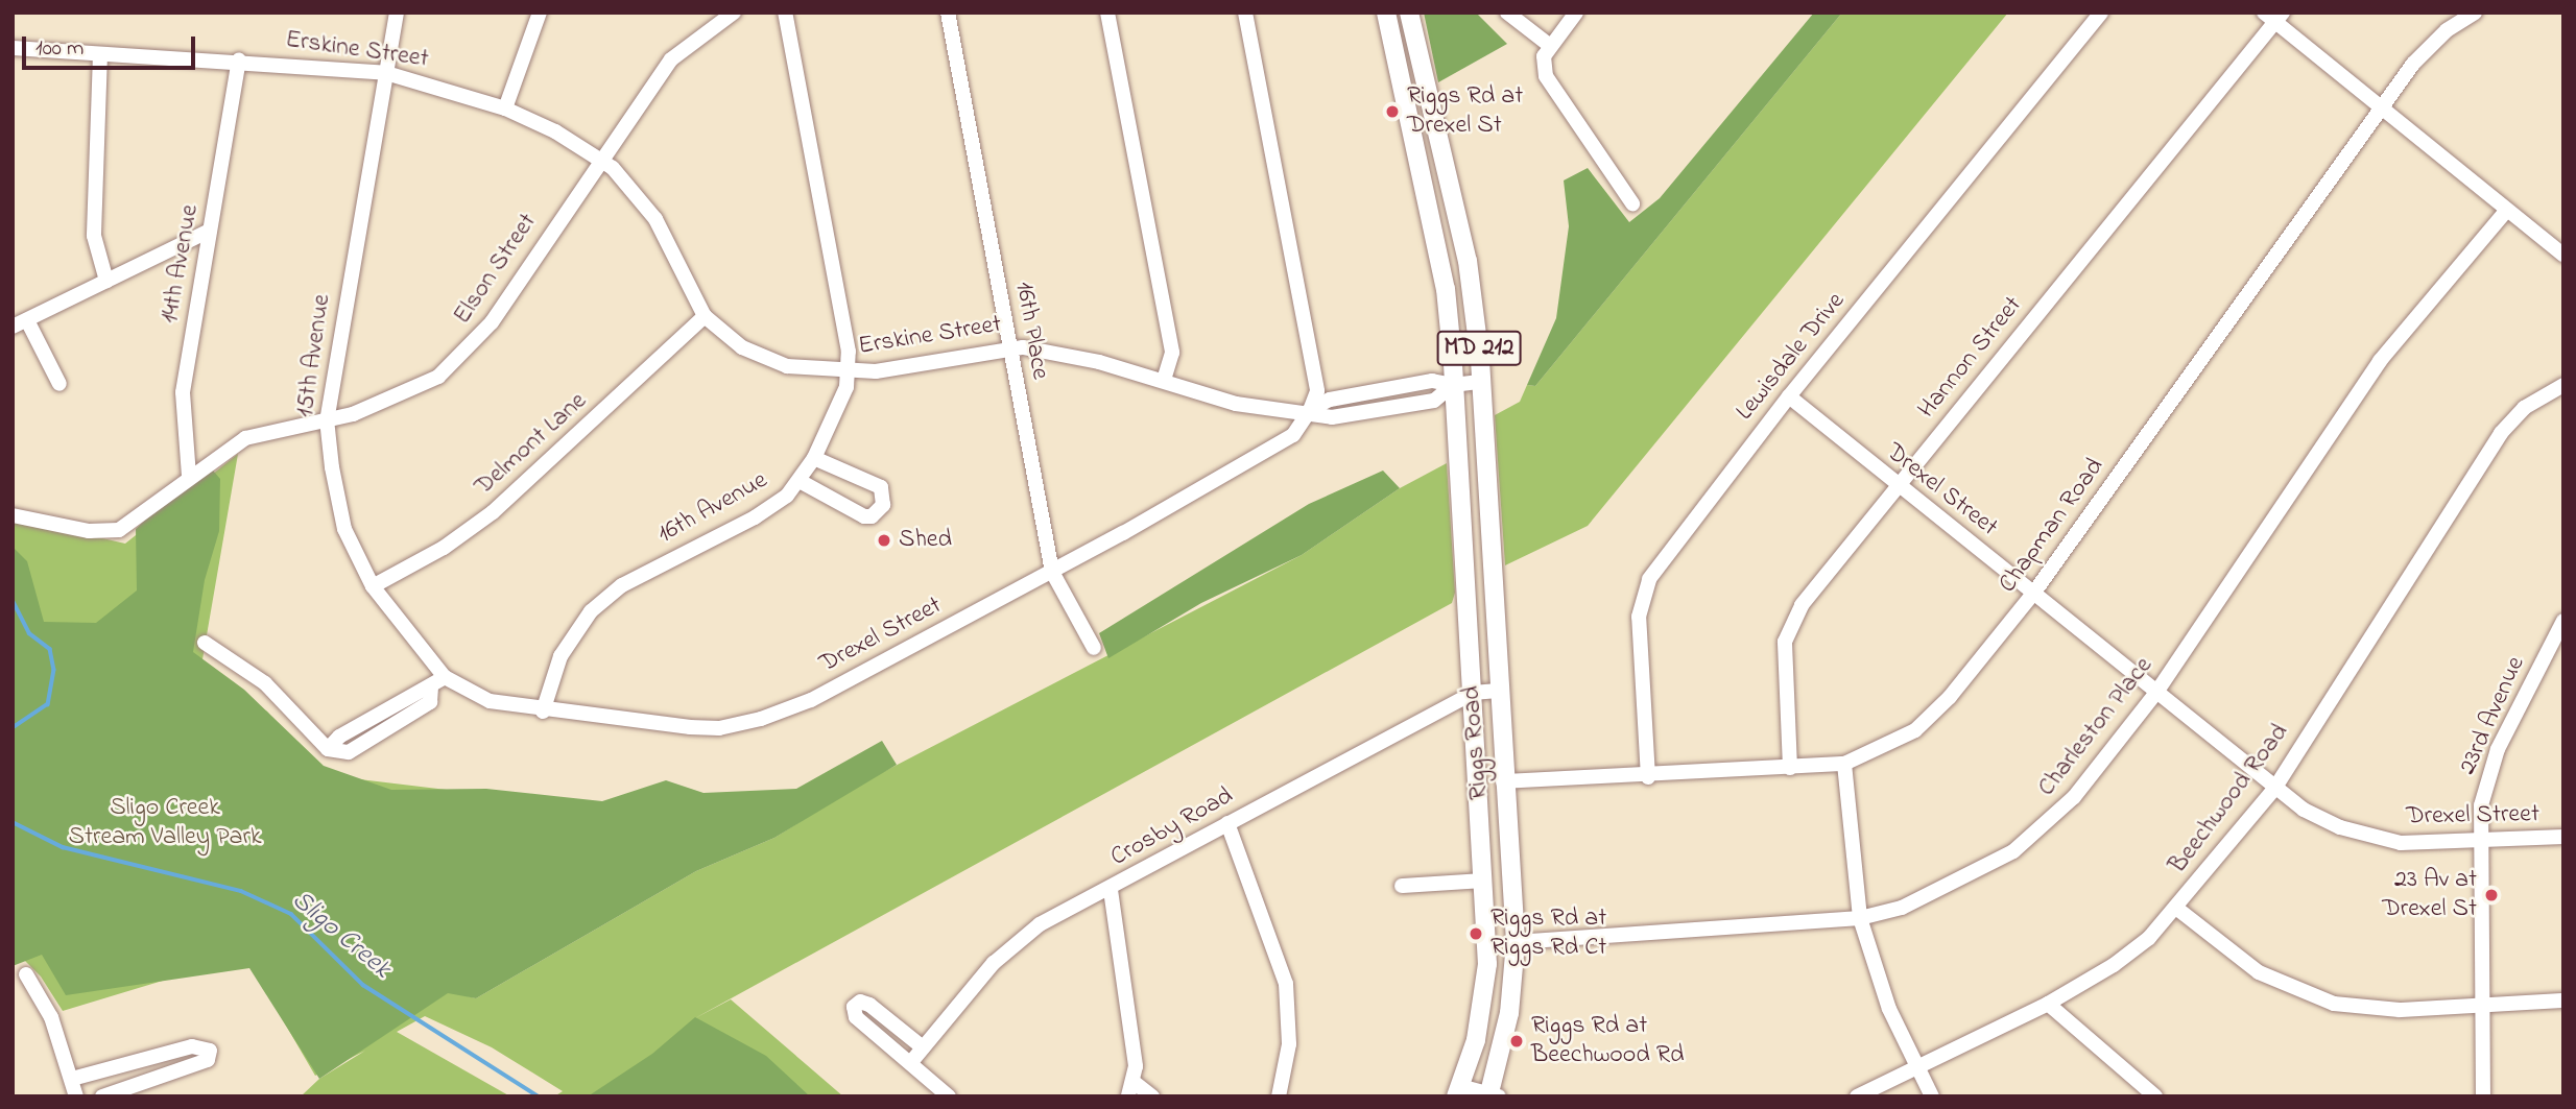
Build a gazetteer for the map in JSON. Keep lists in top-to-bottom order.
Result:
{
  "streets": {
    "main road": ["MD 212", "Riggs Road"],
    "street": [
      "Erskine Street",
      "14th Avenue",
      "Elson Street",
      "16th Place",
      "15th Avenue",
      "Lewisdale Drive",
      "Hannon Street",
      "Delmont Lane",
      "Drexel Street",
      "16th Avenue",
      "Chapman Road",
      "23rd Avenue",
      "Charleston Place",
      "Beechwood Road",
      "Crosby Road"
    ]
  },
  "crossings": [
    ["Erskine Street", "14th Avenue"],
    ["Erskine Street", "Elson Street"],
    ["Erskine Street", "16th Place"],
    ["Erskine Street", "15th Avenue"],
    ["Erskine Street", "Delmont Lane"],
    ["Erskine Street", "Drexel Street"],
    ["Erskine Street", "16th Avenue"],
    ["14th Avenue", "Elson Street"],
    ["Elson Street", "15th Avenue"],
    ["16th Place", "Drexel Street"],
    ["15th Avenue", "Delmont Lane"],
    ["15th Avenue", "Drexel Street"],
    ["Lewisdale Drive", "Drexel Street"],
    ["Lewisdale Drive", "Chapman Road"],
    ["Hannon Street", "Drexel Street"],
    ["Hannon Street", "Chapman Road"],
    ["Drexel Street", "16th Avenue"],
    ["Drexel Street", "Chapman Road"],
    ["Drexel Street", "23rd Avenue"],
    ["Drexel Street", "Charleston Place"],
    ["Drexel Street", "Beechwood Road"],
    ["Chapman Road", "Riggs Road"],
    ["Charleston Place", "Riggs Road"],
    ["Riggs Road", "Crosby Road"]
  ],
  "water": ["Sligo Creek"],
  "parks": ["Sligo Creek Stream Valley Park"],
  "places": [
    "Riggs Rd at Drexel St",
    "Shed",
    "23 Av at Drexel St",
    "Riggs Rd at Riggs Rd Ct",
    "Riggs Rd at Beechwood Rd"
  ],
  "scale_bar": "100 m"
}
